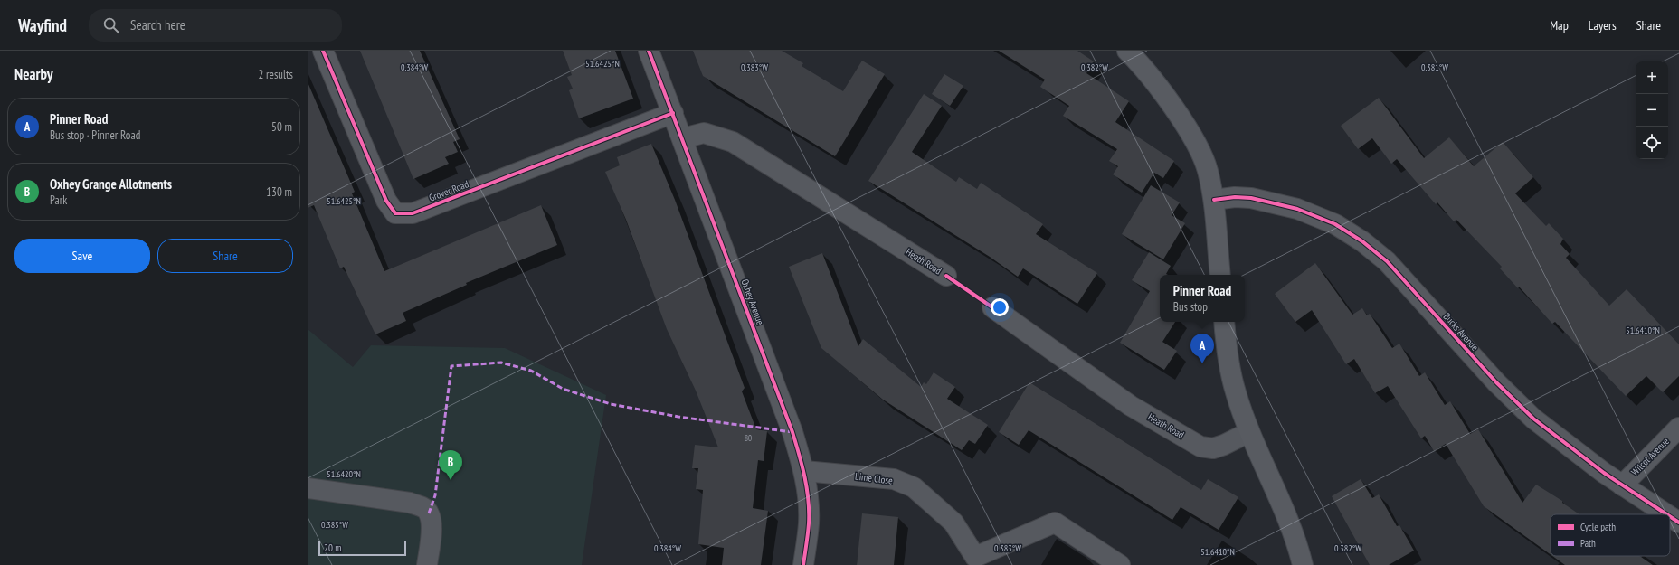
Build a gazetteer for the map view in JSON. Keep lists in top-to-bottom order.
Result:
{
  "streets": {
    "street": [
      "Grover Road",
      "Heath Road",
      "Oxhey Avenue",
      "Bucks Avenue",
      "Wilcot Avenue",
      "Lime Close"
    ]
  },
  "crossings": [
    ["Grover Road", "Oxhey Avenue"],
    ["Heath Road", "Oxhey Avenue"],
    ["Oxhey Avenue", "Lime Close"],
    ["Bucks Avenue", "Wilcot Avenue"]
  ],
  "house_numbers": ["80"],
  "legend": ["Cycle path", "Path"],
  "scale_bar": "20 m",
  "page": {
    "header": "Wayfind",
    "search": "Search here",
    "nav": ["Map", "Layers", "Share"],
    "heading": ["Nearby", "2 results"],
    "map_buttons": ["+", "−"],
    "list": [
      {
        "mark": "A",
        "name": "Pinner Road",
        "note": "Bus stop · Pinner Road",
        "value": "50 m"
      },
      {
        "mark": "B",
        "name": "Oxhey Grange Allotments",
        "note": "Park",
        "value": "130 m"
      }
    ],
    "buttons": ["Save", "Share"],
    "popup": ["Pinner Road", "Bus stop"],
    "pins": ["A", "B"],
    "scale": "20 m"
  },
  "coordinates": [
    "51.6425°N",
    "0.384°W",
    "0.383°W",
    "0.382°W",
    "0.381°W",
    "51.6410°N",
    "51.6420°N",
    "0.385°W"
  ]
}
